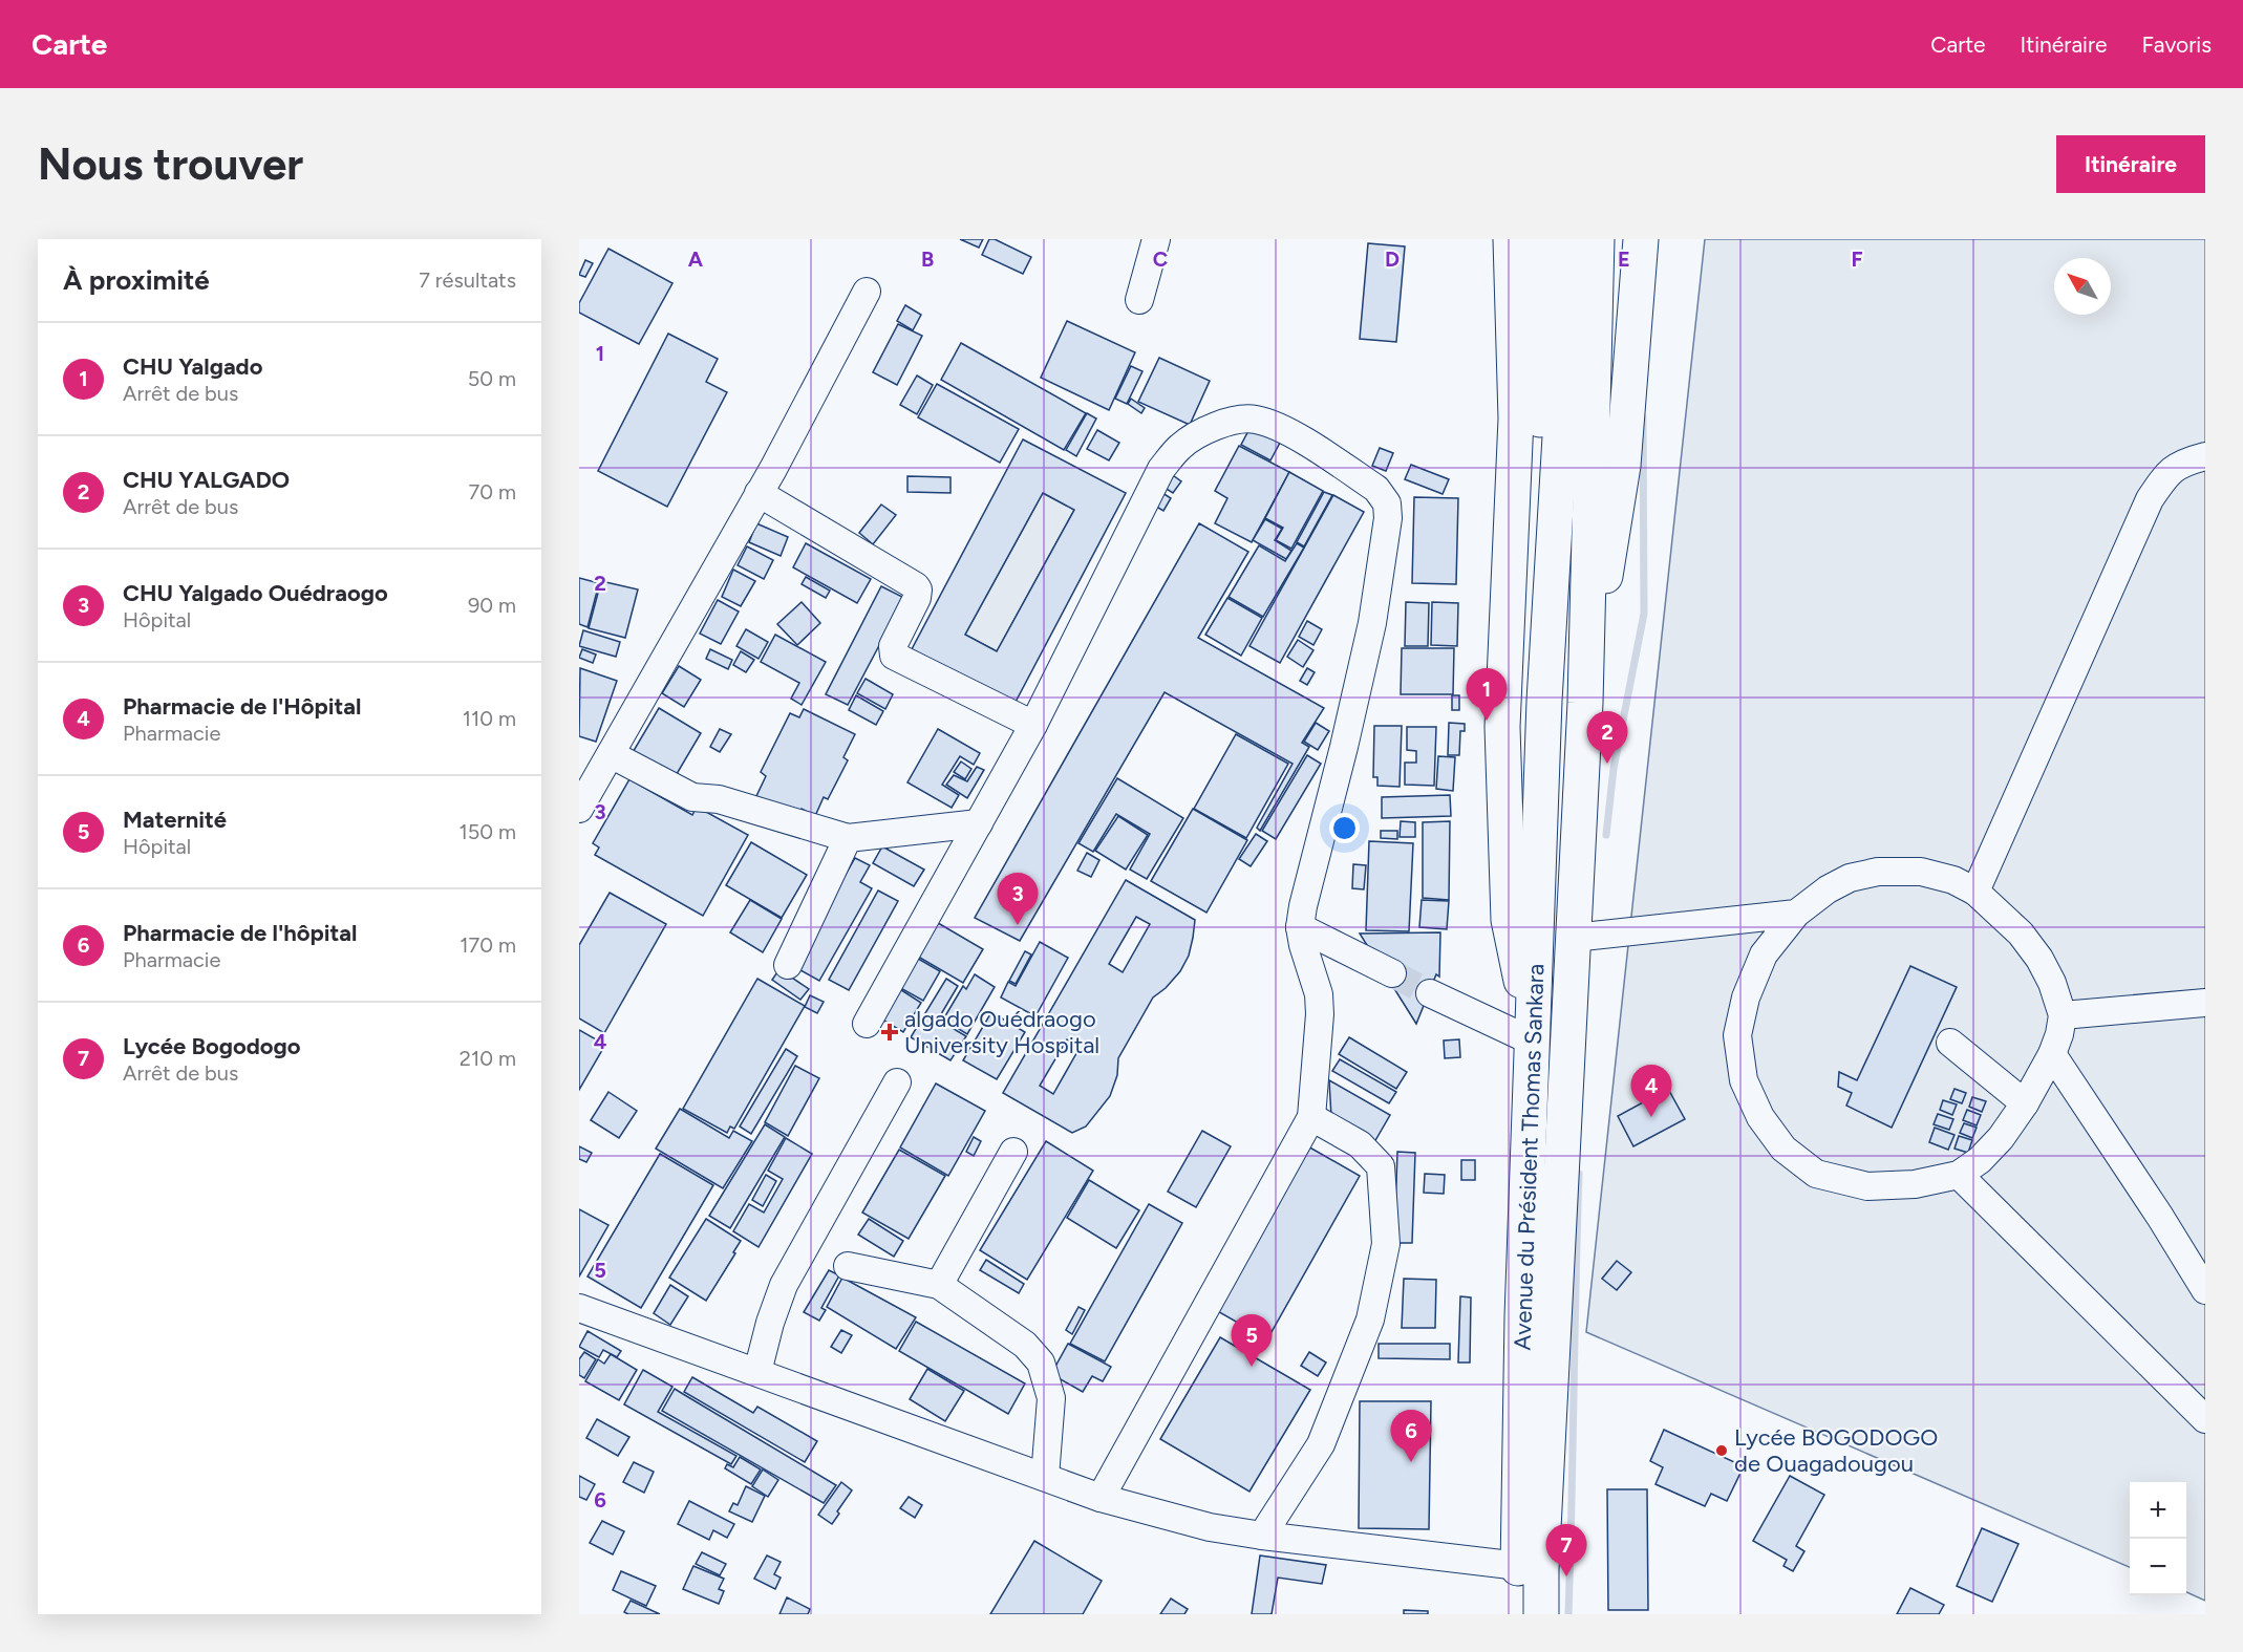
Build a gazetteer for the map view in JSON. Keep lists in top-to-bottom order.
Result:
{
  "streets": {
    "highway": ["Avenue du Président Thomas Sankara"]
  },
  "places": {
    "health": ["algado Ouédraogo University Hospital"],
    "other": ["Lycée BOGODOGO de Ouagadougou"]
  },
  "north": "top left",
  "page": {
    "header": "Carte",
    "nav": ["Carte", "Itinéraire", "Favoris"],
    "buttons": "Itinéraire",
    "title": "Nous trouver",
    "heading": ["À proximité", "7 résultats"],
    "list": [
      {
        "mark": "1",
        "name": "CHU Yalgado",
        "note": "Arrêt de bus",
        "value": "50 m"
      },
      {
        "mark": "2",
        "name": "CHU YALGADO",
        "note": "Arrêt de bus",
        "value": "70 m"
      },
      {
        "mark": "3",
        "name": "CHU Yalgado Ouédraogo",
        "note": "Hôpital",
        "value": "90 m"
      },
      {
        "mark": "4",
        "name": "Pharmacie de l'Hôpital",
        "note": "Pharmacie",
        "value": "110 m"
      },
      {
        "mark": "5",
        "name": "Maternité",
        "note": "Hôpital",
        "value": "150 m"
      },
      {
        "mark": "6",
        "name": "Pharmacie de l'hôpital",
        "note": "Pharmacie",
        "value": "170 m"
      },
      {
        "mark": "7",
        "name": "Lycée Bogodogo",
        "note": "Arrêt de bus",
        "value": "210 m"
      }
    ],
    "pins": [
      "1",
      "2",
      "3",
      "4",
      "5",
      "6",
      "7"
    ],
    "map_buttons": ["+", "−"]
  },
  "grid": {
    "columns": [
      "A",
      "B",
      "C",
      "D",
      "E",
      "F"
    ],
    "rows": [
      "1",
      "2",
      "3",
      "4",
      "5",
      "6"
    ]
  }
}
